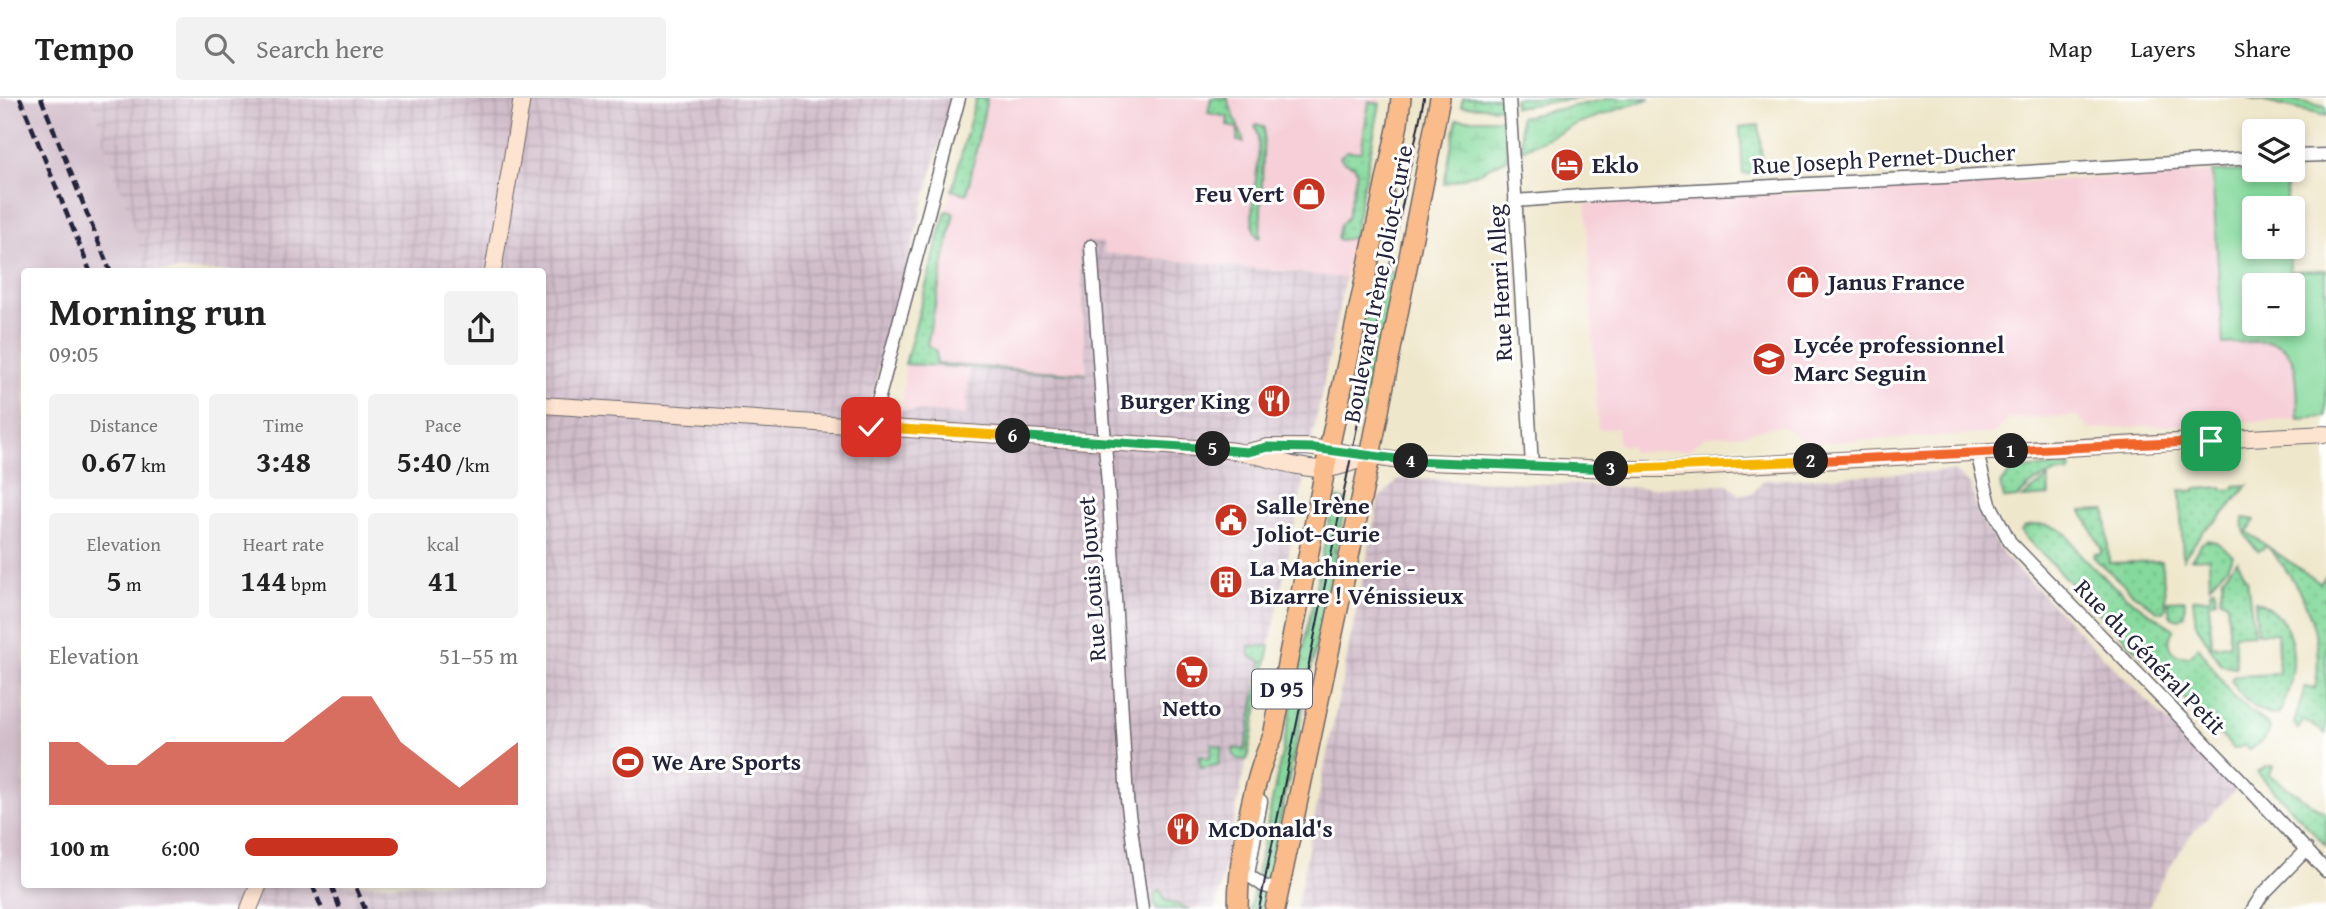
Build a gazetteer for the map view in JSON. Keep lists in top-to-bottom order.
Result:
{
  "streets": {
    "main road": ["Boulevard Irène Joliot-Curie", "D 95"],
    "street": [
      "Rue Joseph Pernet-Ducher",
      "Rue Henri Alleg",
      "Rue Louis Jouvet",
      "Rue du Général Petit"
    ]
  },
  "crossings": [
    ["Rue Joseph Pernet-Ducher", "Rue Henri Alleg"]
  ],
  "places": {
    "hotel": ["Eklo"],
    "shop": ["Feu Vert", "Janus France"],
    "school or university": ["Lycée professionnel Marc Seguin"],
    "restaurant": ["Burger King", "McDonald's"],
    "public building": ["Salle Irène Joliot-Curie"],
    "building": ["La Machinerie - Bizarre ! Vénissieux"],
    "supermarket": ["Netto"],
    "sports": ["We Are Sports"]
  },
  "page": {
    "header": "Tempo",
    "search": "Search here",
    "nav": ["Map", "Layers", "Share"],
    "map_buttons": ["+", "−"],
    "heading": ["Morning run", "09:05"],
    "stats": [
      ["Distance", "0.67 km"],
      ["Time", "3:48"],
      ["Pace", "5:40 /km"],
      ["Elevation", "5 m"],
      ["Heart rate", "144 bpm"],
      ["kcal", "41"]
    ],
    "pins": [
      "6",
      "5",
      "1",
      "2",
      "4",
      "3"
    ],
    "chart": ["Elevation", "51–55 m"],
    "list": [
      {
        "name": "100 m",
        "note": "6:00"
      }
    ]
  }
}
